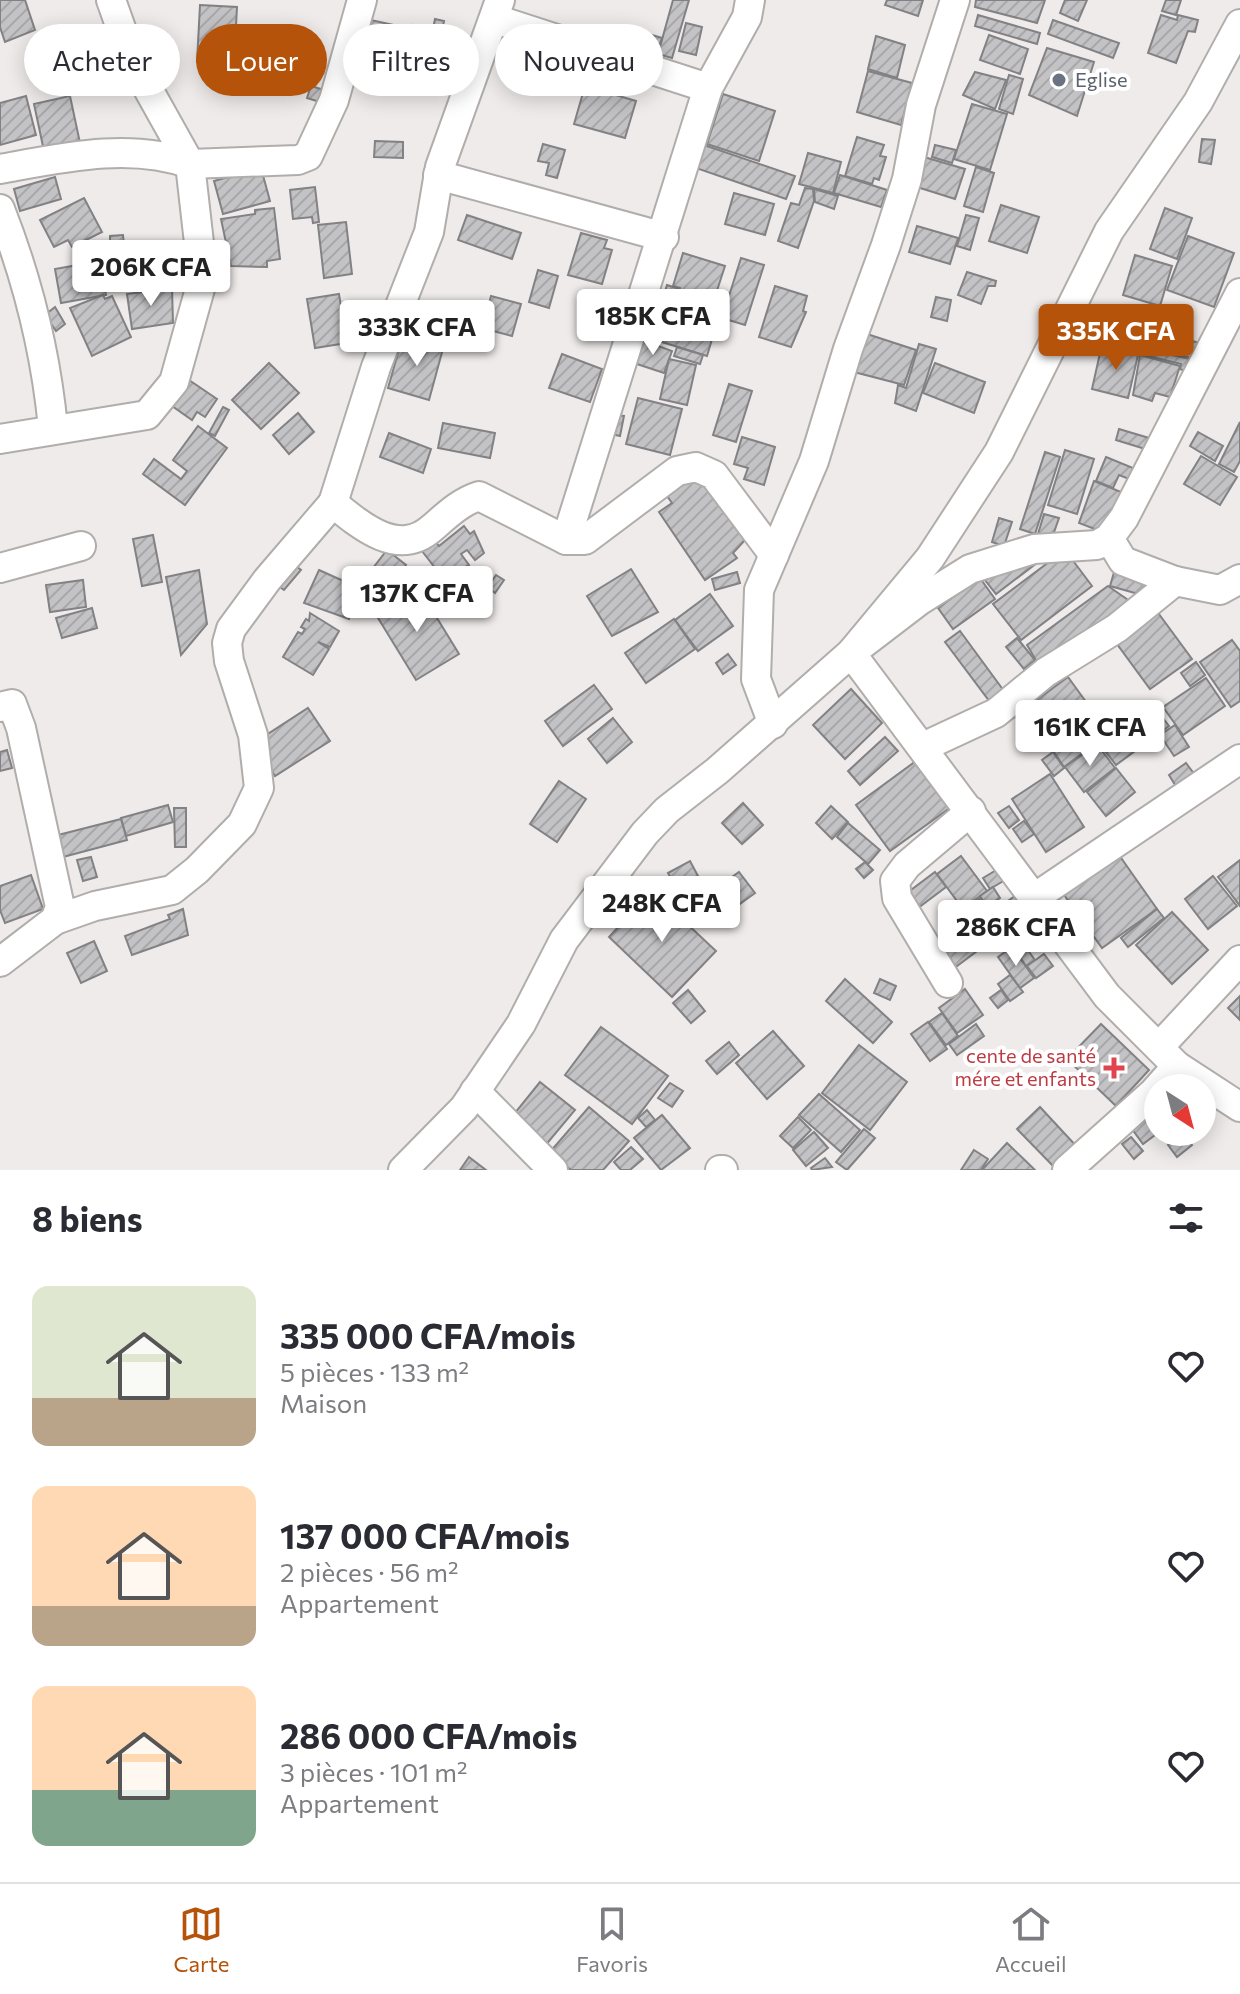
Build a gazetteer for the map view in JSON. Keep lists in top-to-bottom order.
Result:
{
  "places": {
    "other": ["Eglise"],
    "health": ["cente de santé mére et enfants"]
  },
  "north": "bottom right",
  "page": {
    "chip": [
      "Acheter",
      "Louer",
      "Filtres",
      "Nouveau"
    ],
    "price": [
      "206K CFA",
      "185K CFA",
      "333K CFA",
      "335K CFA",
      "137K CFA",
      "161K CFA",
      "248K CFA",
      "286K CFA"
    ],
    "heading": "8 biens",
    "list": [
      {
        "name": "335 000 CFA/mois",
        "note": "5 pièces · 133 m² · Maison"
      },
      {
        "name": "137 000 CFA/mois",
        "note": "2 pièces · 56 m² · Appartement"
      },
      {
        "name": "286 000 CFA/mois",
        "note": "3 pièces · 101 m² · Appartement"
      }
    ],
    "tabs": ["Carte", "Favoris", "Accueil"]
  }
}
